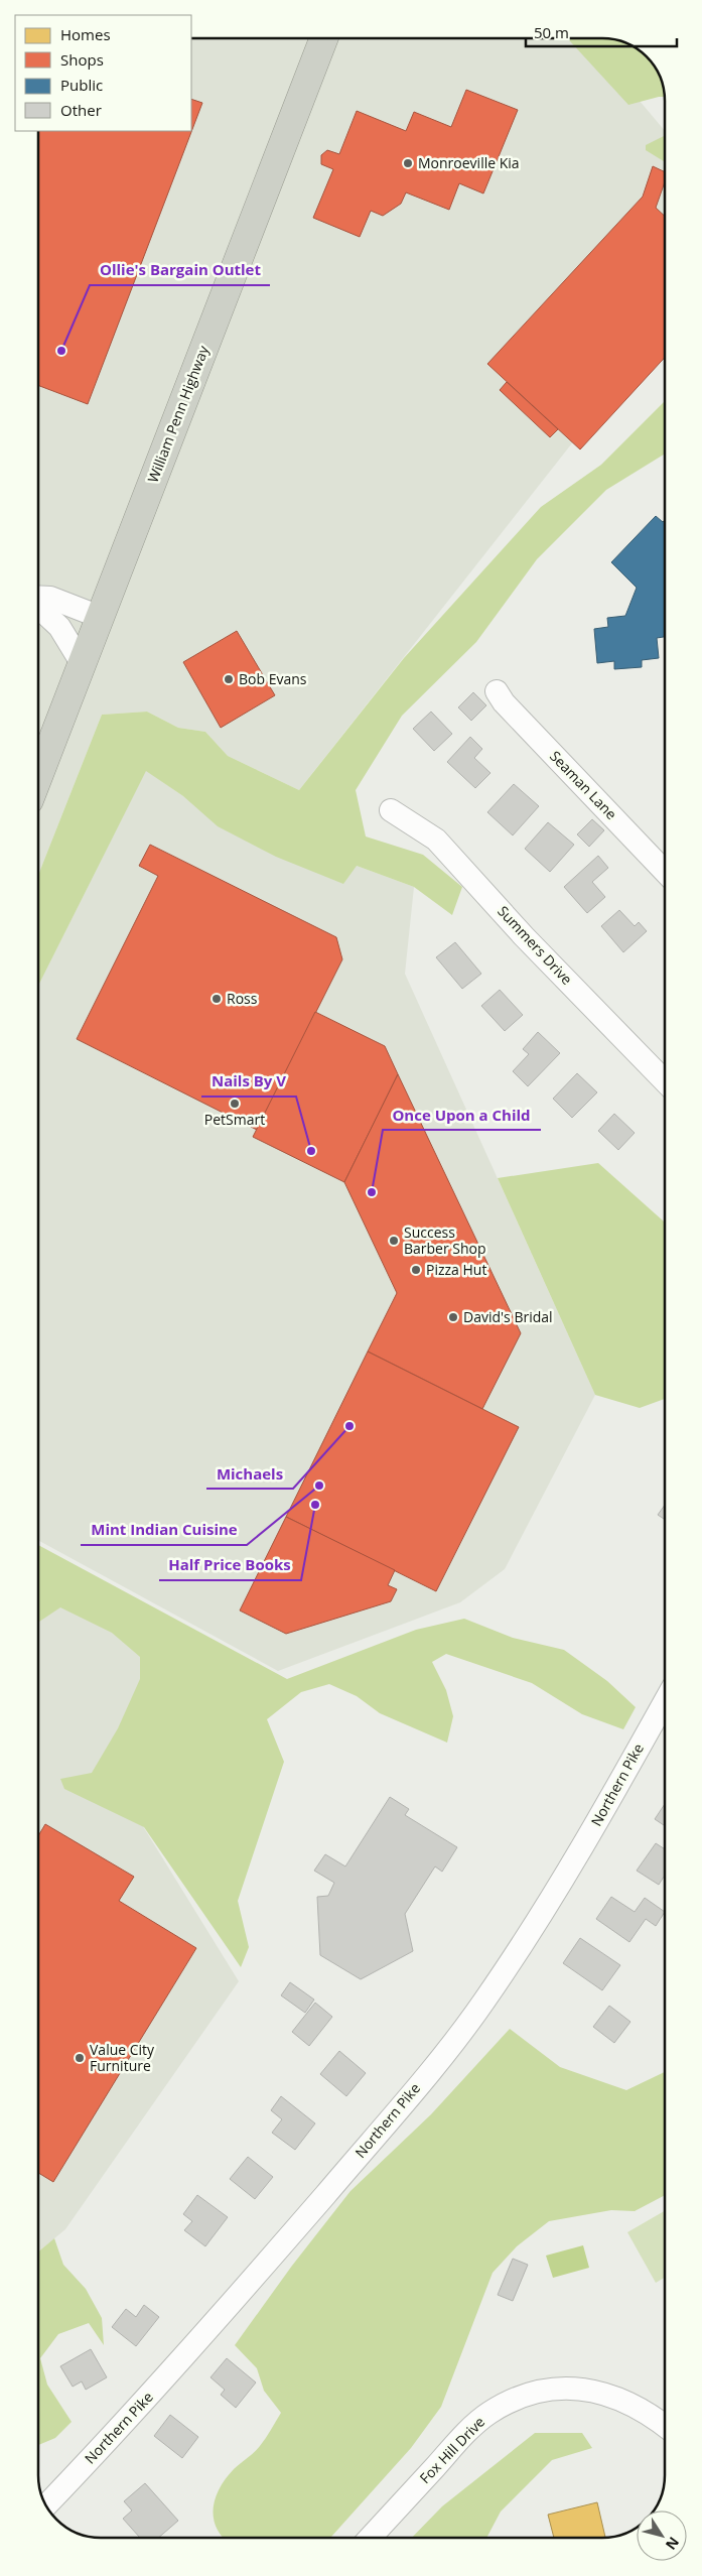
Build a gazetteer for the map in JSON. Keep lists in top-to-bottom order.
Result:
{
  "streets": {
    "highway": ["William Penn Highway"],
    "street": [
      "Seaman Lane",
      "Summers Drive",
      "Northern Pike",
      "Fox Hill Drive"
    ]
  },
  "places": [
    "Monroeville Kia",
    "Ollie's Bargain Outlet",
    "Bob Evans",
    "Ross",
    "PetSmart",
    "Nails By V",
    "Once Upon a Child",
    "Success Barber Shop",
    "Pizza Hut",
    "David's Bridal",
    "Michaels",
    "Mint Indian Cuisine",
    "Half Price Books",
    "Value City Furniture"
  ],
  "legend": [
    "Homes",
    "Shops",
    "Public",
    "Other"
  ],
  "scale_bar": "50 m",
  "north": "bottom right"
}
